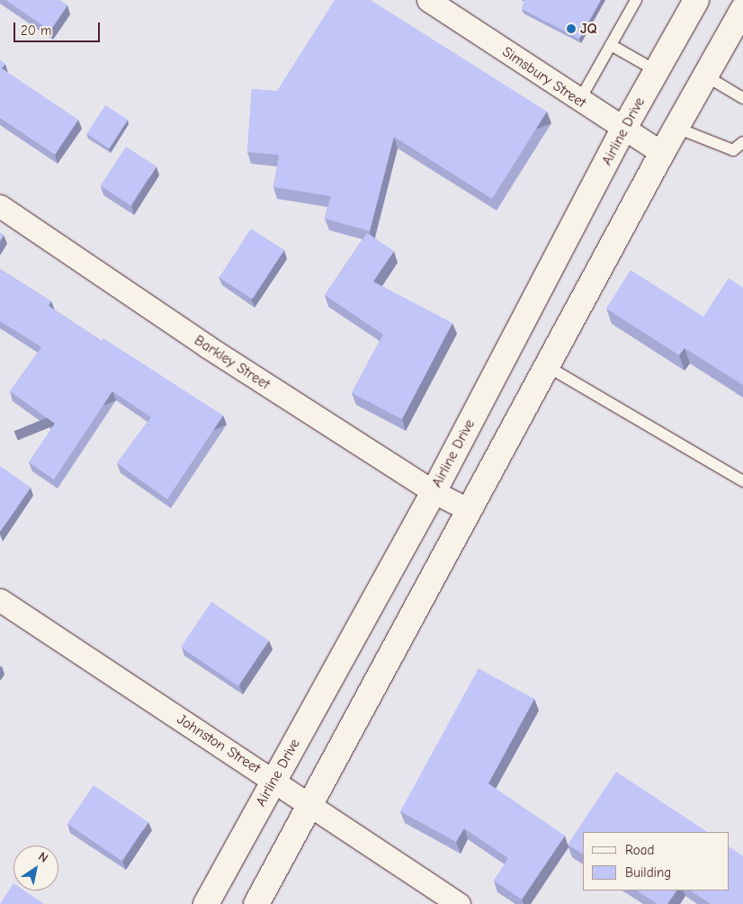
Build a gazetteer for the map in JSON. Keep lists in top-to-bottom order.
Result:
{
  "streets": {
    "main road": ["Airline Drive"],
    "street": ["Simsbury Street", "Barkley Street", "Johnston Street"]
  },
  "crossings": [
    ["Simsbury Street", "Airline Drive"],
    ["Airline Drive", "Barkley Street"],
    ["Airline Drive", "Johnston Street"]
  ],
  "places": ["JQ"],
  "legend": ["Road", "Building"],
  "scale_bar": "20 m",
  "north": "top right"
}
